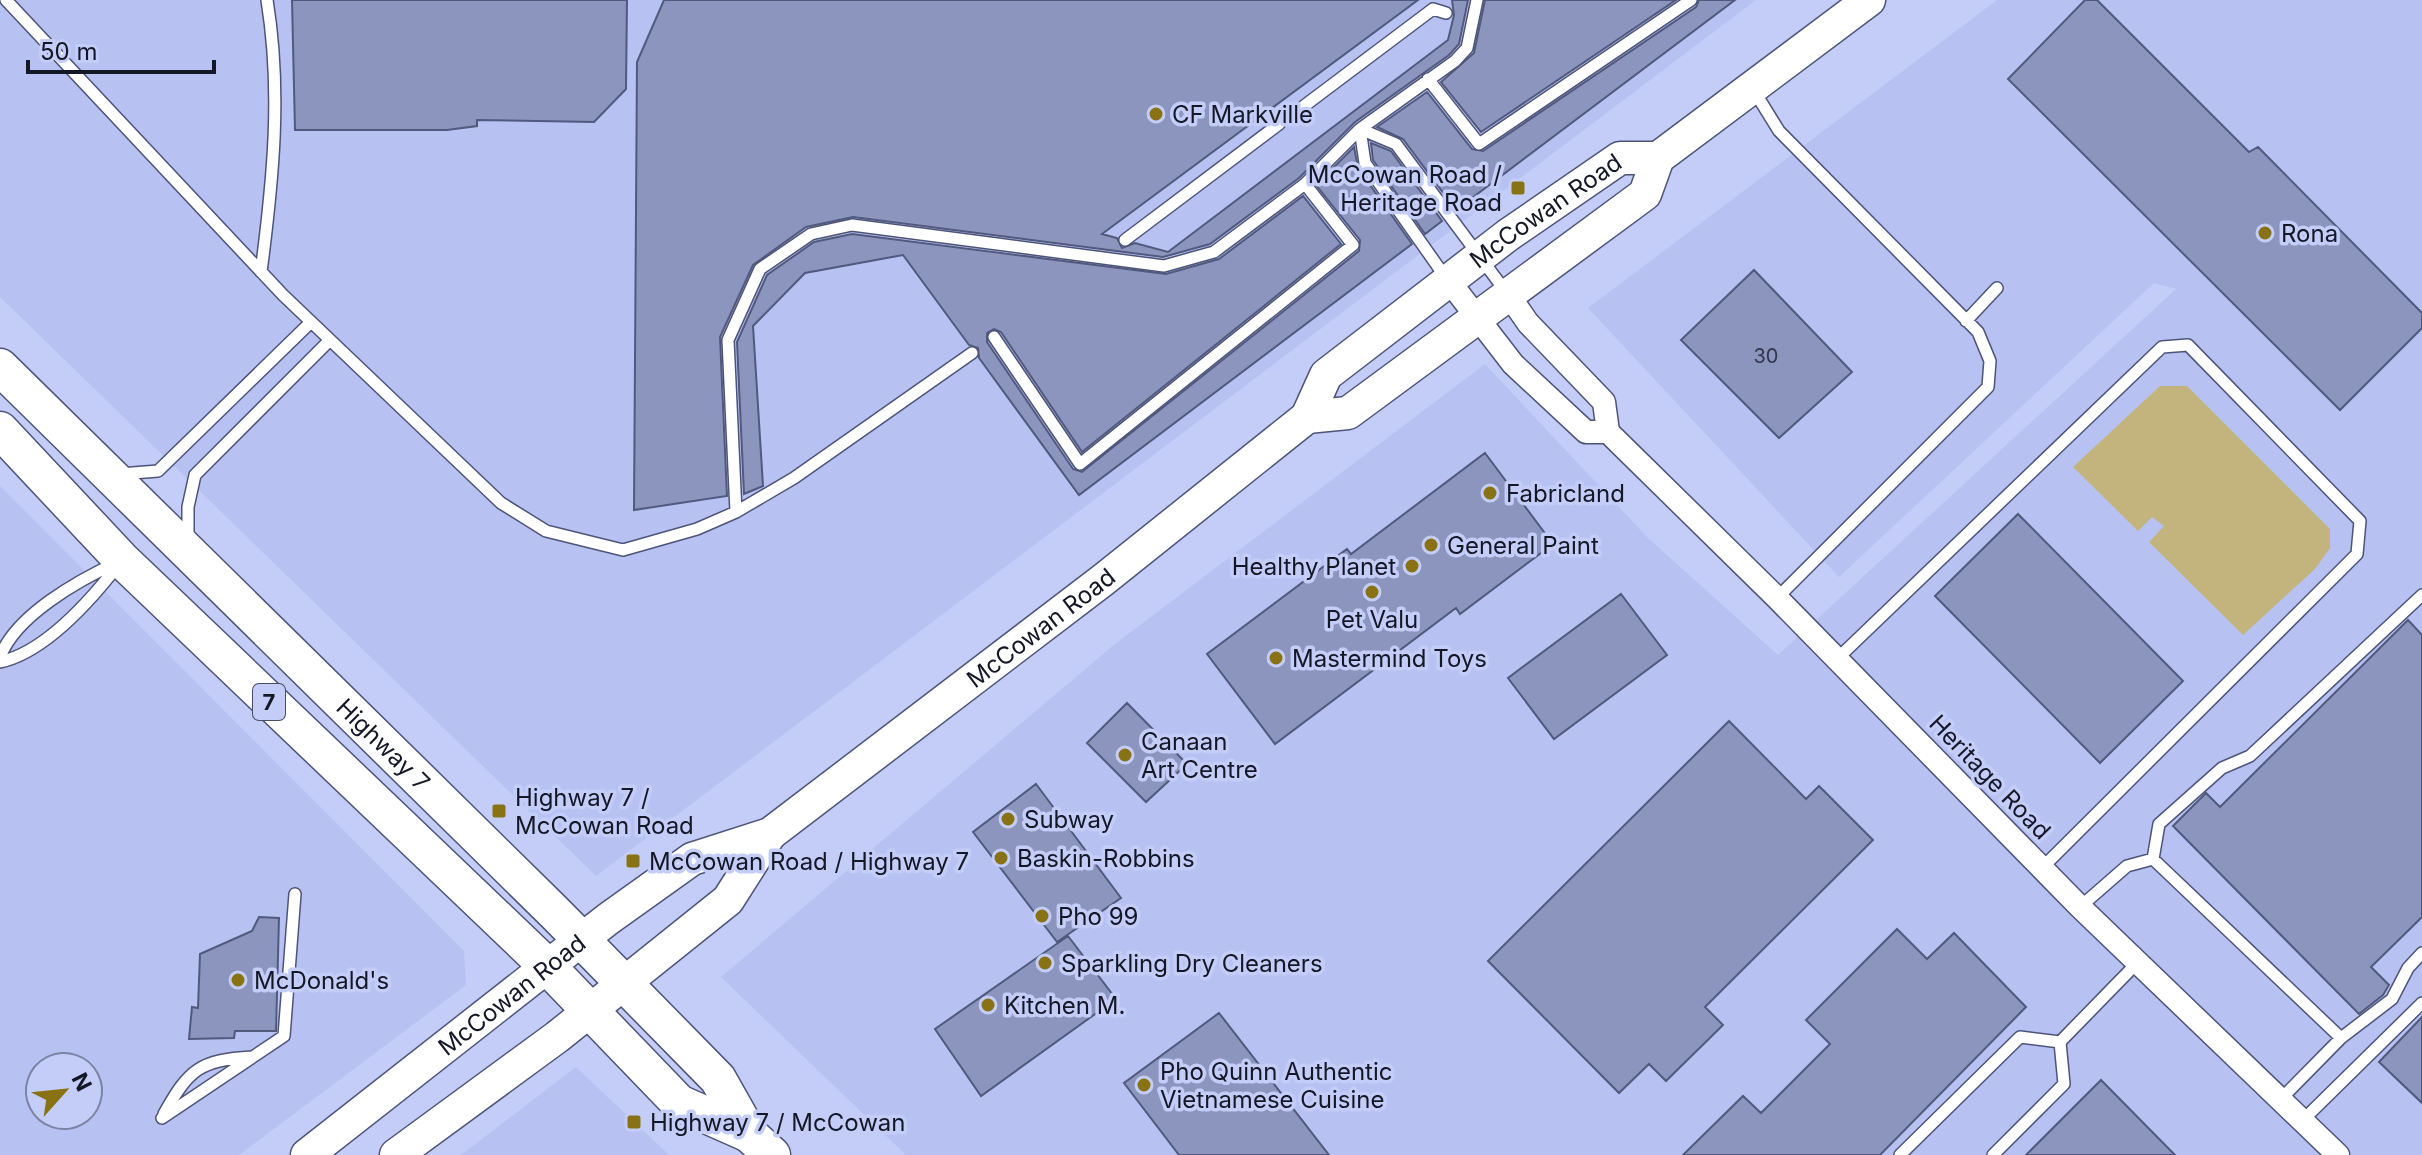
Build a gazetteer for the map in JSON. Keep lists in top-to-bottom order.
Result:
{
  "streets": {
    "main road": ["McCowan Road", "7", "Highway 7"],
    "street": ["Heritage Road"]
  },
  "crossings": [
    ["McCowan Road", "Highway 7"],
    ["McCowan Road", "Heritage Road"]
  ],
  "places": {
    "other": [
      "CF Markville",
      "Rona",
      "Fabricland",
      "General Paint",
      "Healthy Planet",
      "Pet Valu",
      "Mastermind Toys",
      "Canaan Art Centre",
      "Subway",
      "Baskin-Robbins",
      "Pho 99",
      "Sparkling Dry Cleaners",
      "McDonald's",
      "Kitchen M.",
      "Pho Quinn Authentic Vietnamese Cuisine"
    ],
    "transit": [
      "McCowan Road / Heritage Road",
      "Highway 7 / McCowan Road",
      "McCowan Road / Highway 7",
      "Highway 7 / McCowan"
    ]
  },
  "house_numbers": ["30"],
  "scale_bar": "50 m",
  "north": "top right"
}
